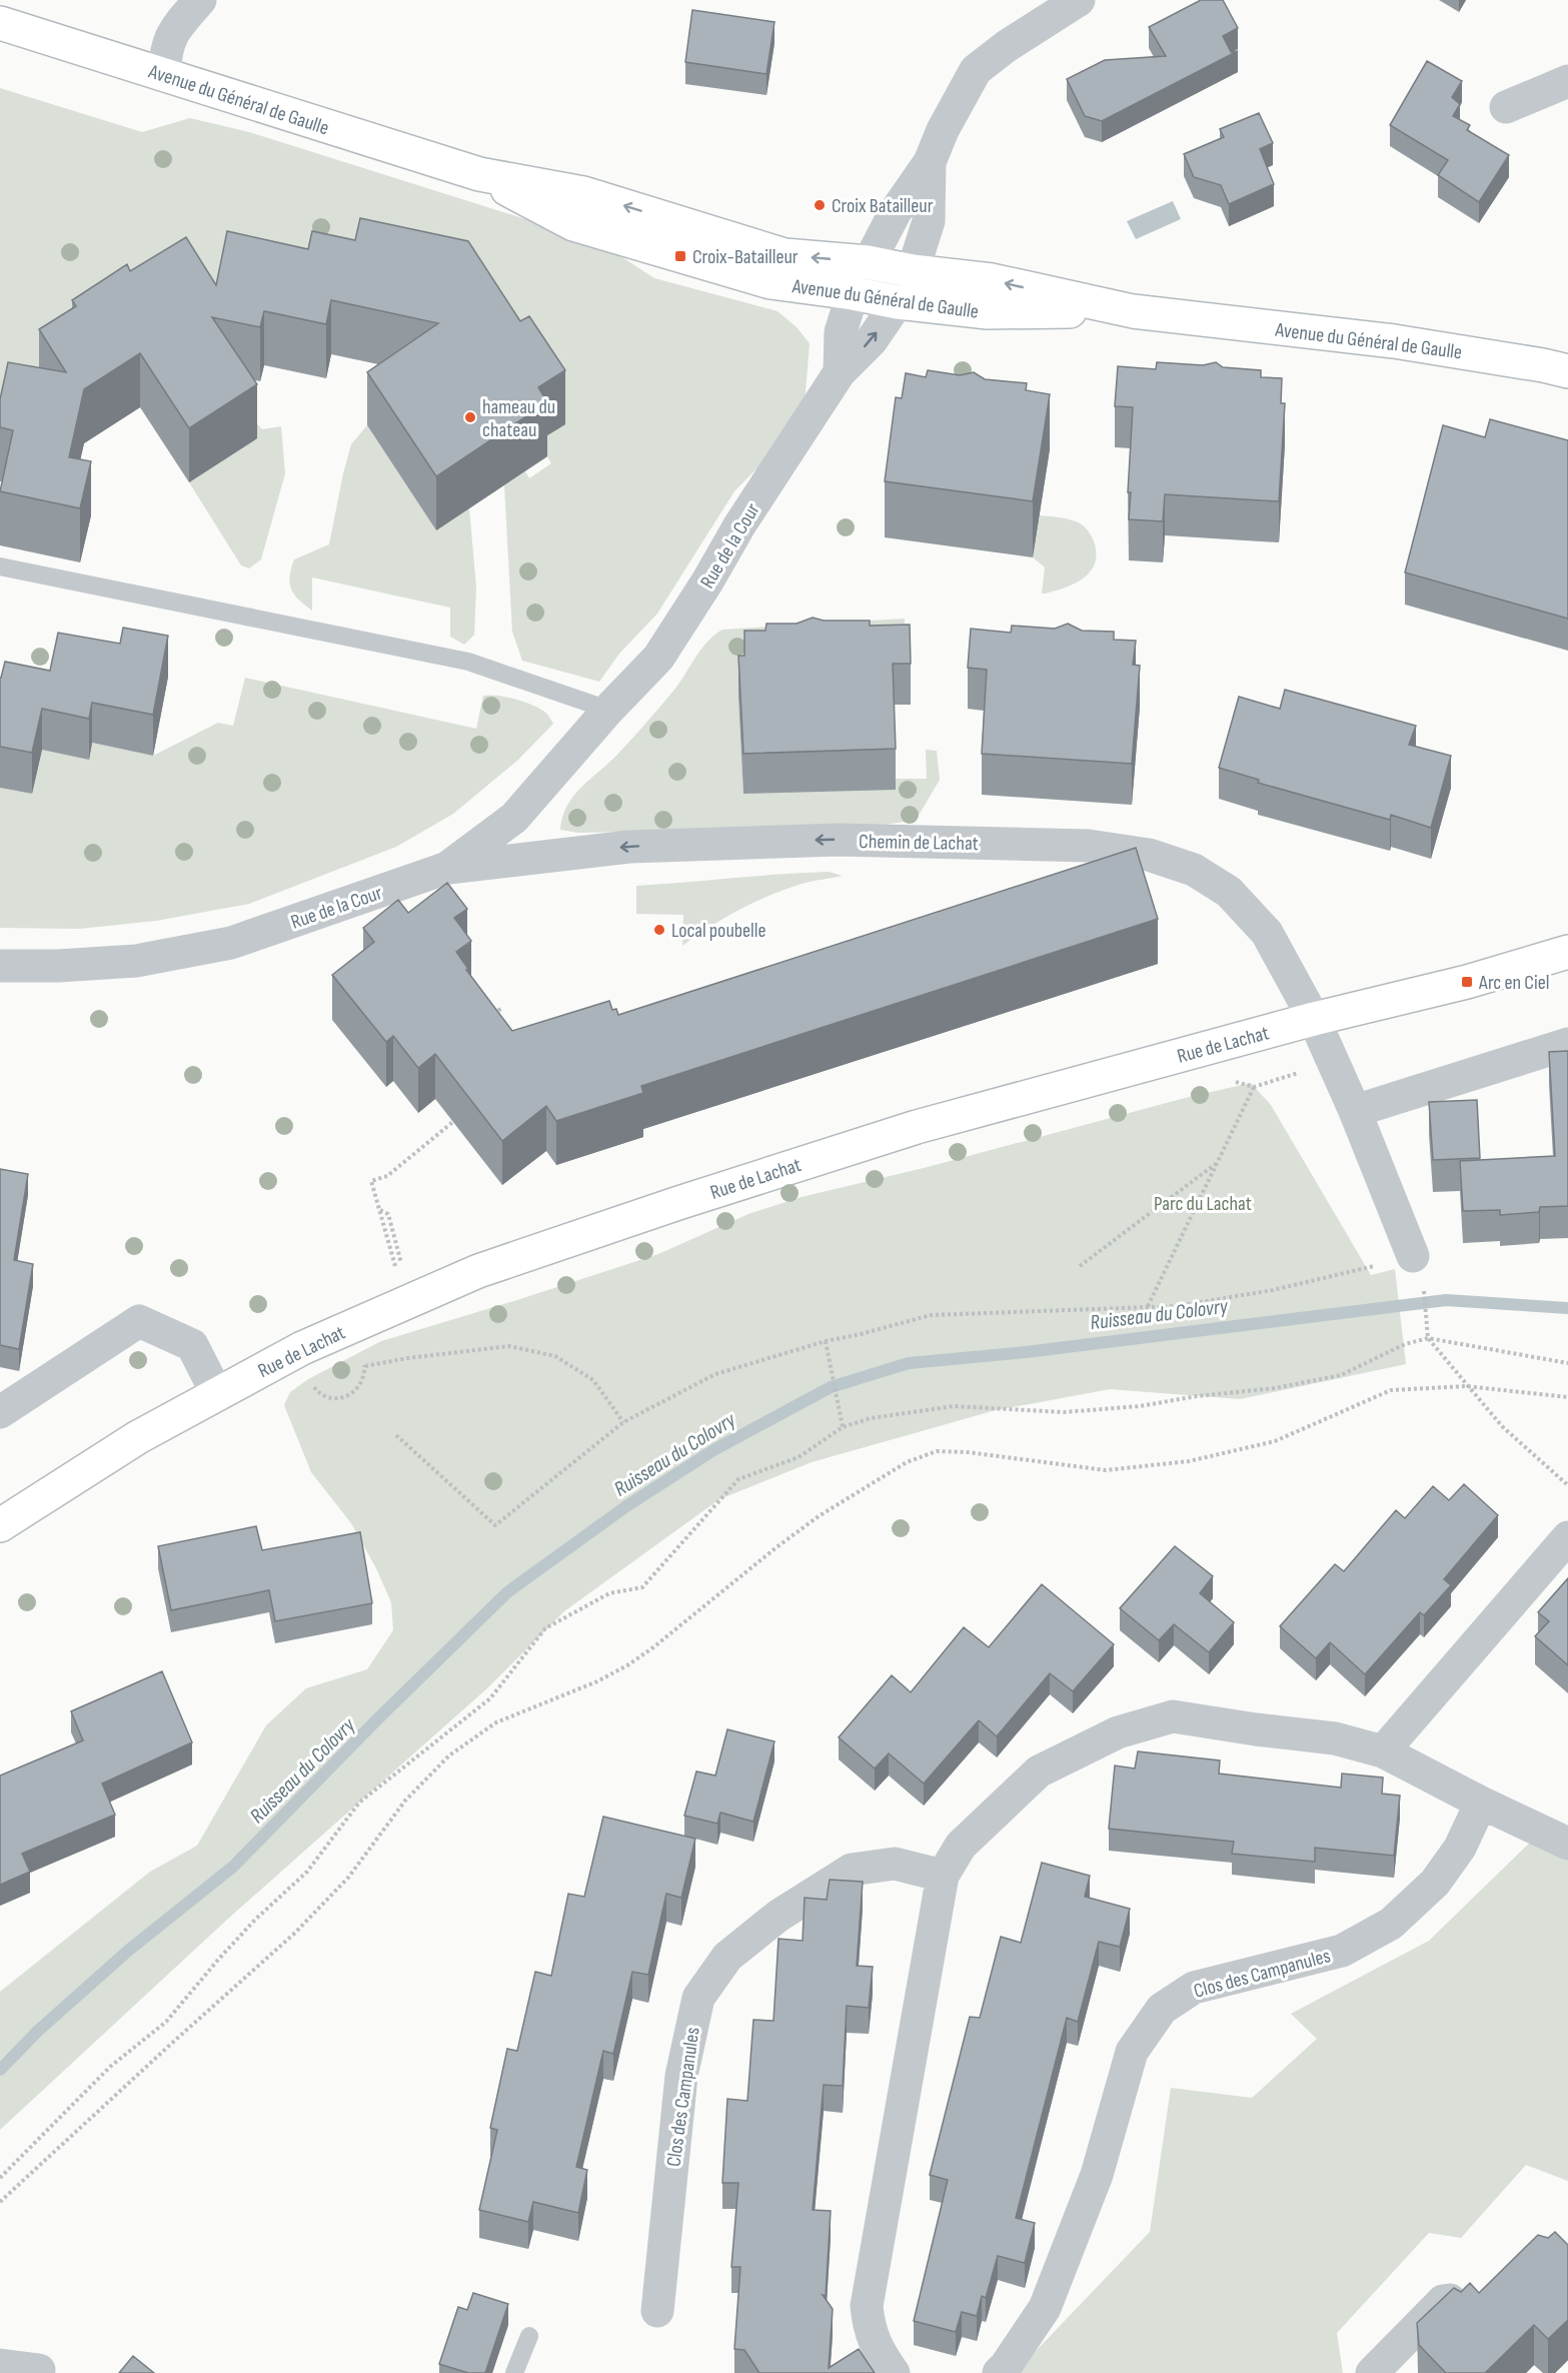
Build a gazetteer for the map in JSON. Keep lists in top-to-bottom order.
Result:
{
  "streets": {
    "street": [
      "Avenue du Général de Gaulle",
      "Rue de la Cour",
      "Chemin de Lachat",
      "Rue de Lachat",
      "Clos des Campanules"
    ]
  },
  "crossings": [
    ["Avenue du Général de Gaulle", "Rue de la Cour"],
    ["Rue de la Cour", "Chemin de Lachat"],
    ["Chemin de Lachat", "Rue de Lachat"]
  ],
  "one_way": ["Chemin de Lachat"],
  "water": ["Ruisseau du Colovry"],
  "parks": ["Parc du Lachat"],
  "places": {
    "other": ["Croix Batailleur", "hameau du chateau", "Local poubelle"],
    "transit": ["Croix-Batailleur", "Arc en Ciel"]
  }
}
